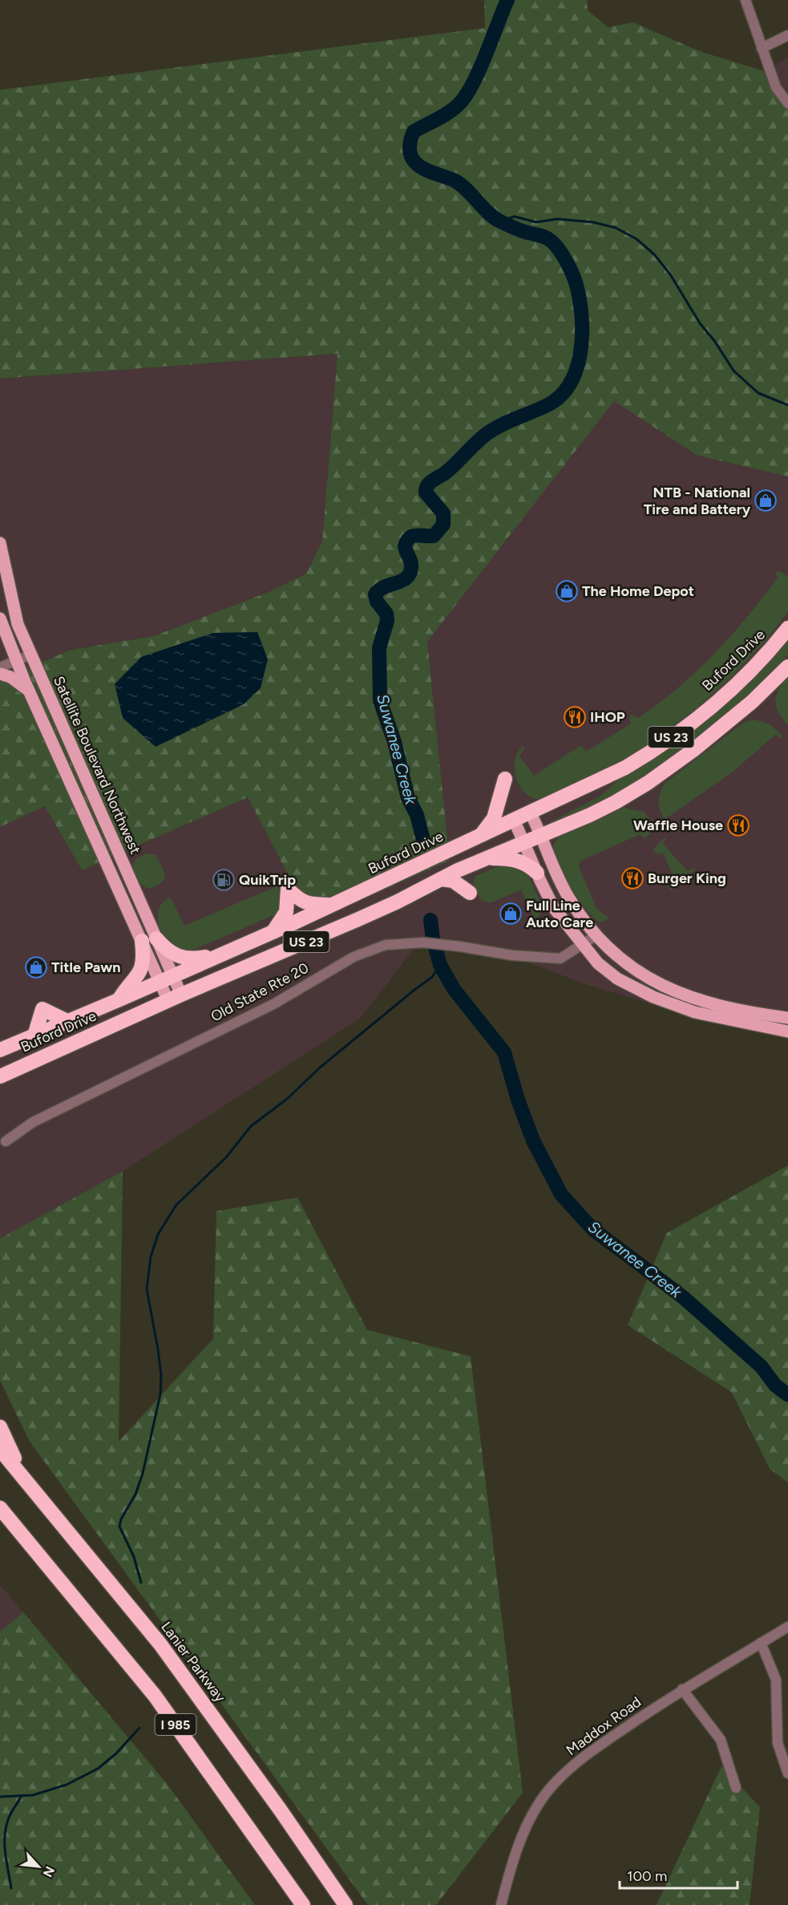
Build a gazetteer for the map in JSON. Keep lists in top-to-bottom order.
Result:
{
  "streets": {
    "highway": [
      "Buford Drive",
      "US 23",
      "Lanier Parkway",
      "I 985"
    ],
    "main road": ["Satellite Boulevard Northwest"],
    "street": ["Old State Rte 20", "Maddox Road"]
  },
  "crossings": [
    ["Buford Drive", "Satellite Boulevard Northwest"]
  ],
  "water": ["Suwanee Creek"],
  "places": {
    "shop": [
      "NTB - National Tire and Battery",
      "The Home Depot",
      "Full Line Auto Care",
      "Title Pawn"
    ],
    "restaurant": ["IHOP", "Waffle House", "Burger King"],
    "fuel station": ["QuikTrip"]
  },
  "scale_bar": "100 m",
  "north": "bottom right"
}
